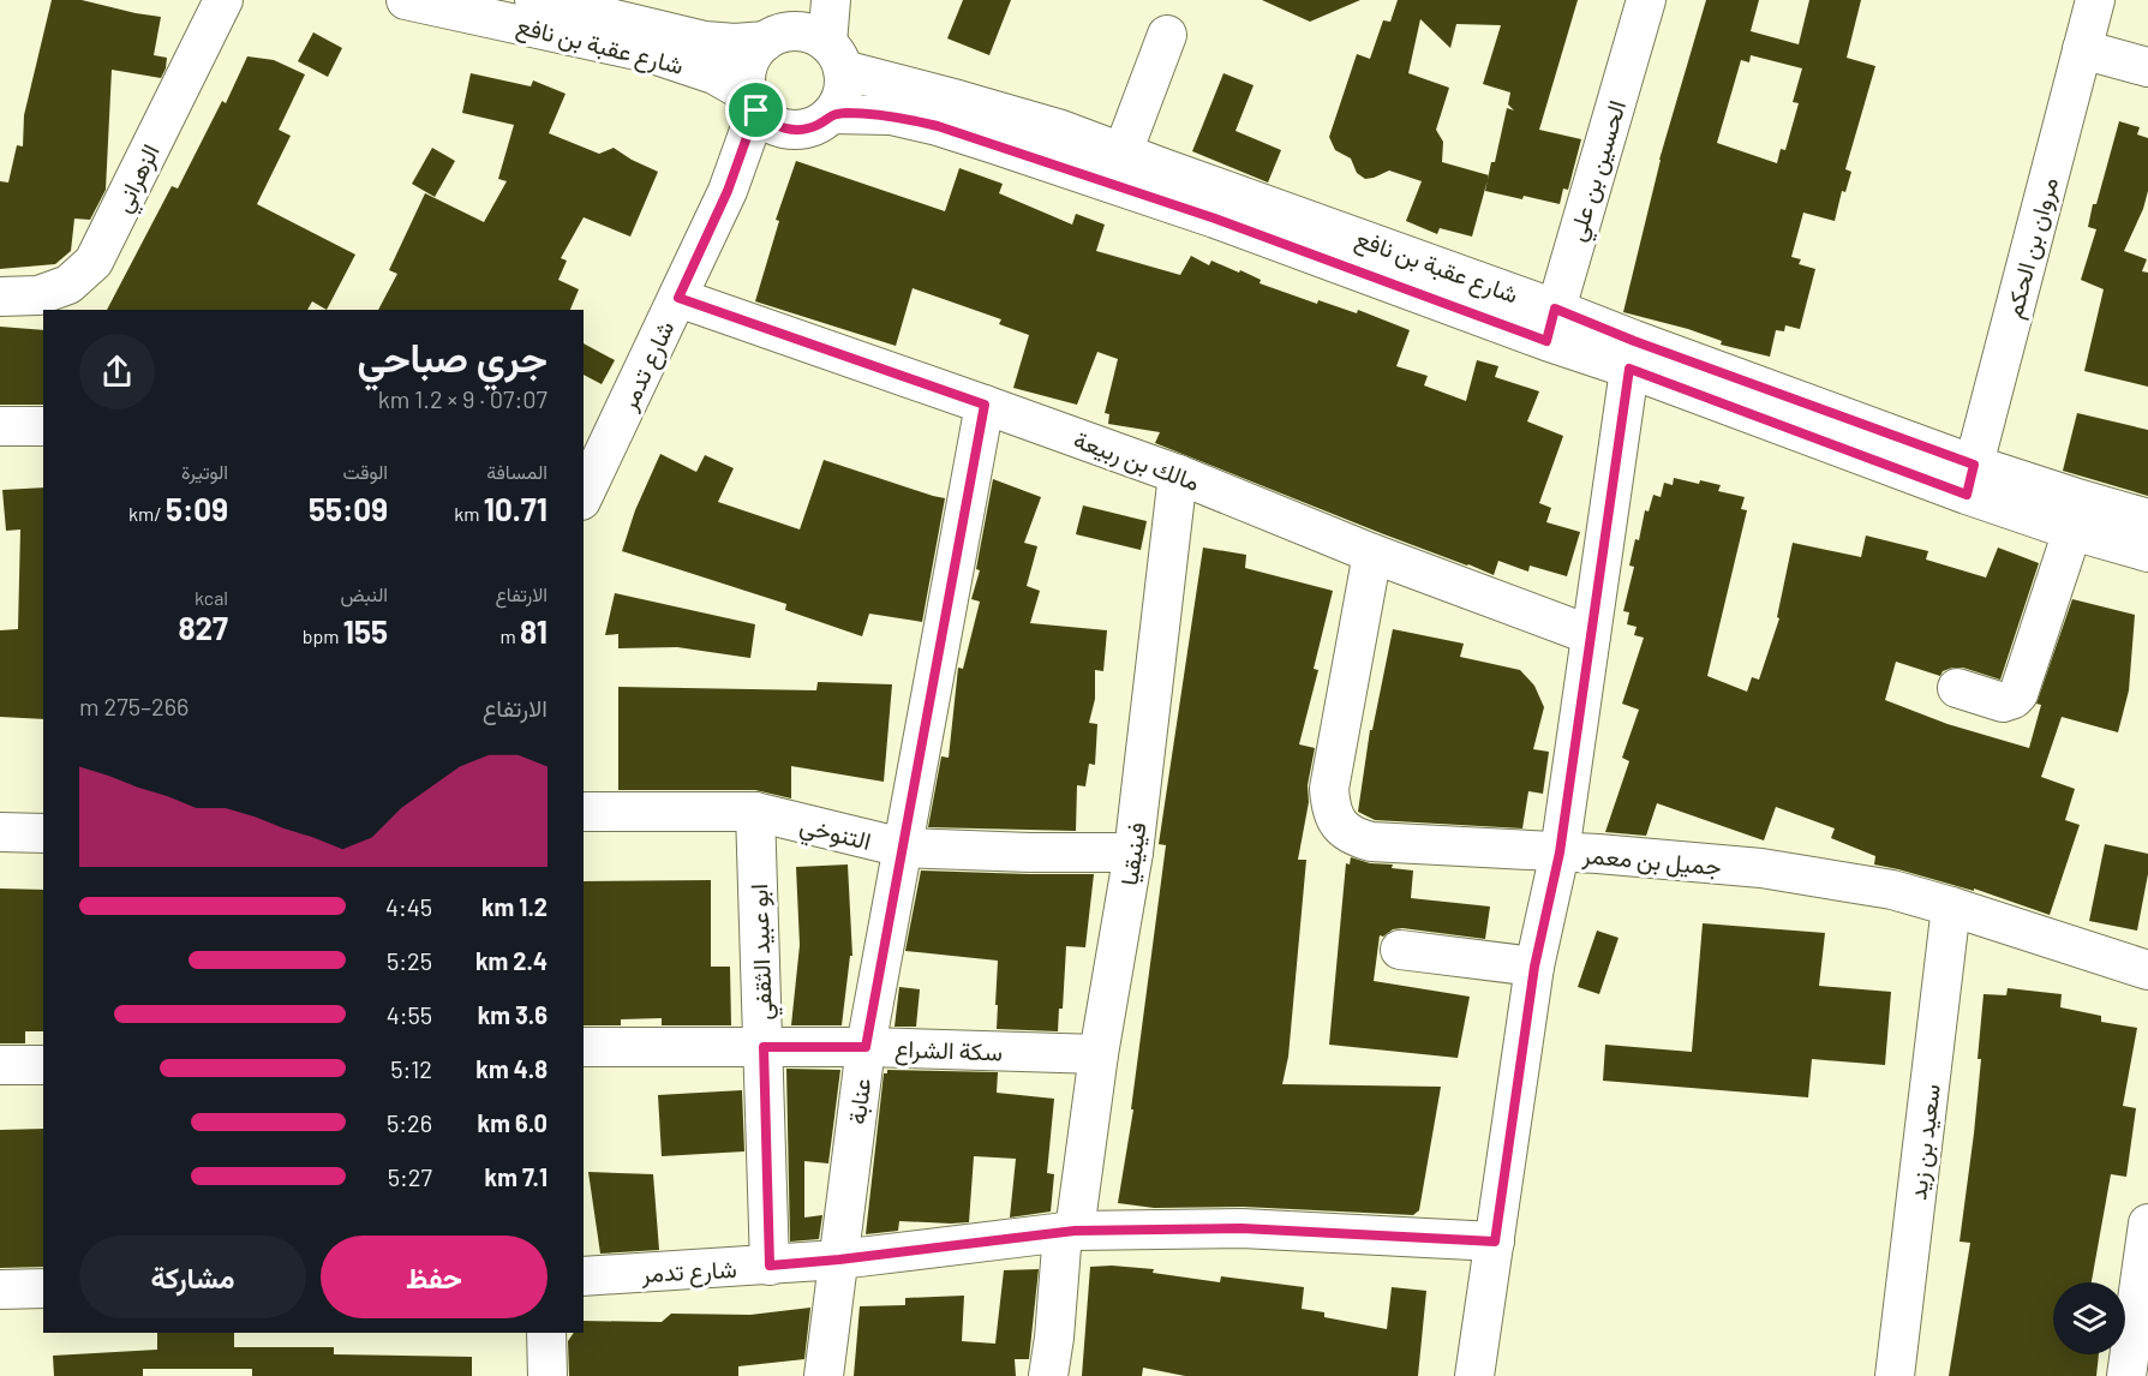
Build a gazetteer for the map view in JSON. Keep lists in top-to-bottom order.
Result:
{
  "streets": {
    "street": [
      "شارع عقبة بن نافع",
      "الحسين بن علي",
      "الزهراني",
      "مروان بن الحكم",
      "شارع تدمر",
      "مالك بن ربيعة",
      "التنوخي",
      "فينيقيا",
      "جميل بن معمر",
      "ابو عبيد الثقفي",
      "سكة الشراع",
      "عنابة",
      "سعيد بن زيد"
    ]
  },
  "crossings": [
    ["شارع عقبة بن نافع", "الحسين بن علي"],
    ["شارع عقبة بن نافع", "مروان بن الحكم"],
    ["شارع عقبة بن نافع", "شارع تدمر"],
    ["شارع تدمر", "مالك بن ربيعة"],
    ["شارع تدمر", "ابو عبيد الثقفي"],
    ["شارع تدمر", "عنابة"],
    ["مالك بن ربيعة", "فينيقيا"],
    ["مالك بن ربيعة", "جميل بن معمر"],
    ["مالك بن ربيعة", "عنابة"],
    ["التنوخي", "فينيقيا"],
    ["التنوخي", "ابو عبيد الثقفي"],
    ["التنوخي", "عنابة"],
    ["فينيقيا", "سكة الشراع"],
    ["جميل بن معمر", "سعيد بن زيد"],
    ["ابو عبيد الثقفي", "سكة الشراع"],
    ["سكة الشراع", "عنابة"]
  ],
  "page": {
    "heading": ["جري صباحي", "07:07 · 9 × 1.2 km"],
    "stats": [
      ["المسافة", "10.71 km"],
      ["الوقت", "55:09"],
      ["الوتيرة", "5:09 /km"],
      ["الارتفاع", "81 m"],
      ["النبض", "155 bpm"],
      ["kcal", "827"]
    ],
    "chart": ["الارتفاع", "266–275 m"],
    "list": [
      {
        "name": "1.2 km",
        "note": "4:45"
      },
      {
        "name": "2.4 km",
        "note": "5:25"
      },
      {
        "name": "3.6 km",
        "note": "4:55"
      },
      {
        "name": "4.8 km",
        "note": "5:12"
      },
      {
        "name": "6.0 km",
        "note": "5:26"
      },
      {
        "name": "7.1 km",
        "note": "5:27"
      }
    ],
    "buttons": ["حفظ", "مشاركة"]
  }
}
